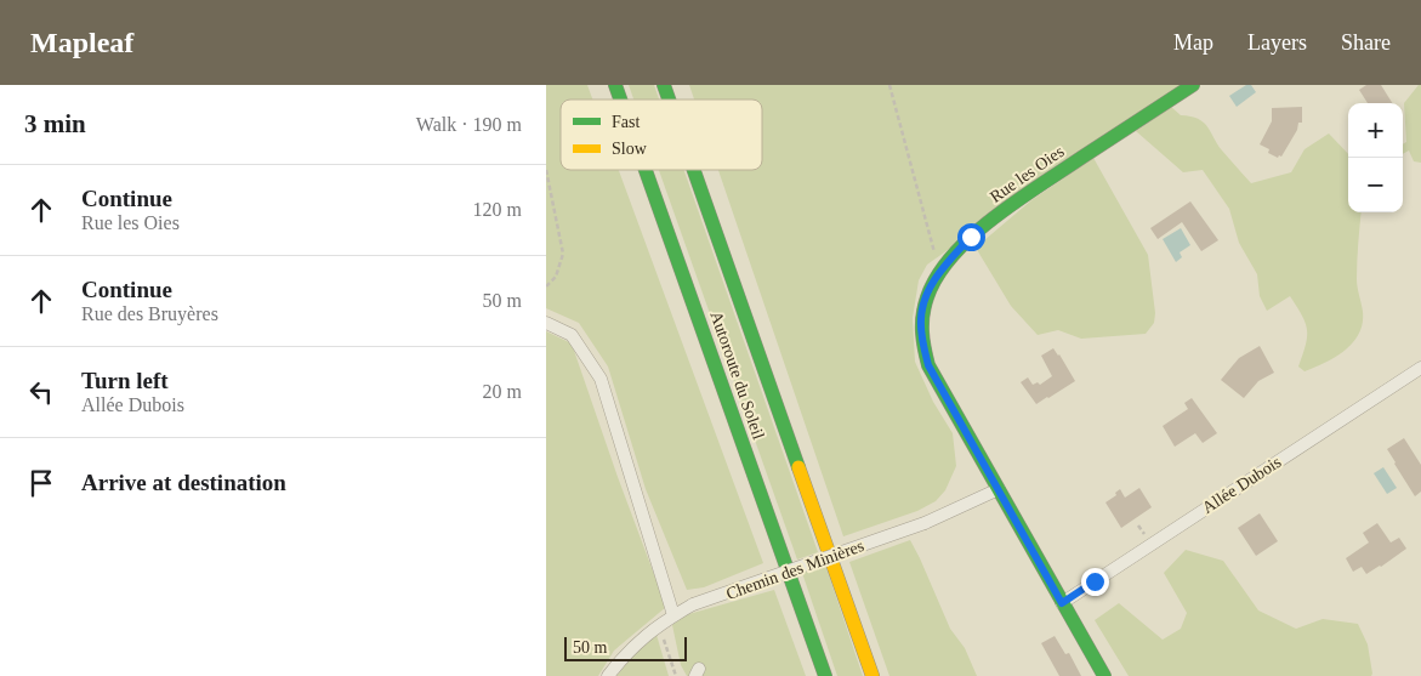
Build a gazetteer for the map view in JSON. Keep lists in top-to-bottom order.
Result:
{
  "streets": {
    "main road": ["Rue les Oies", "Autoroute du Soleil"],
    "street": ["Allée Dubois", "Chemin des Minières"]
  },
  "crossings": [
    ["Rue les Oies", "Allée Dubois"],
    ["Rue les Oies", "Chemin des Minières"]
  ],
  "legend": ["Fast", "Slow"],
  "scale_bar": "50 m",
  "page": {
    "header": "Mapleaf",
    "nav": ["Map", "Layers", "Share"],
    "heading": ["3 min", "Walk · 190 m"],
    "map_buttons": ["+", "−"],
    "list": [
      ["Continue", "Rue les Oies", "120 m"],
      ["Continue", "Rue des Bruyères", "50 m"],
      ["Turn left", "Allée Dubois", "20 m"],
      "Arrive at destination"
    ],
    "scale": "50 m"
  }
}
